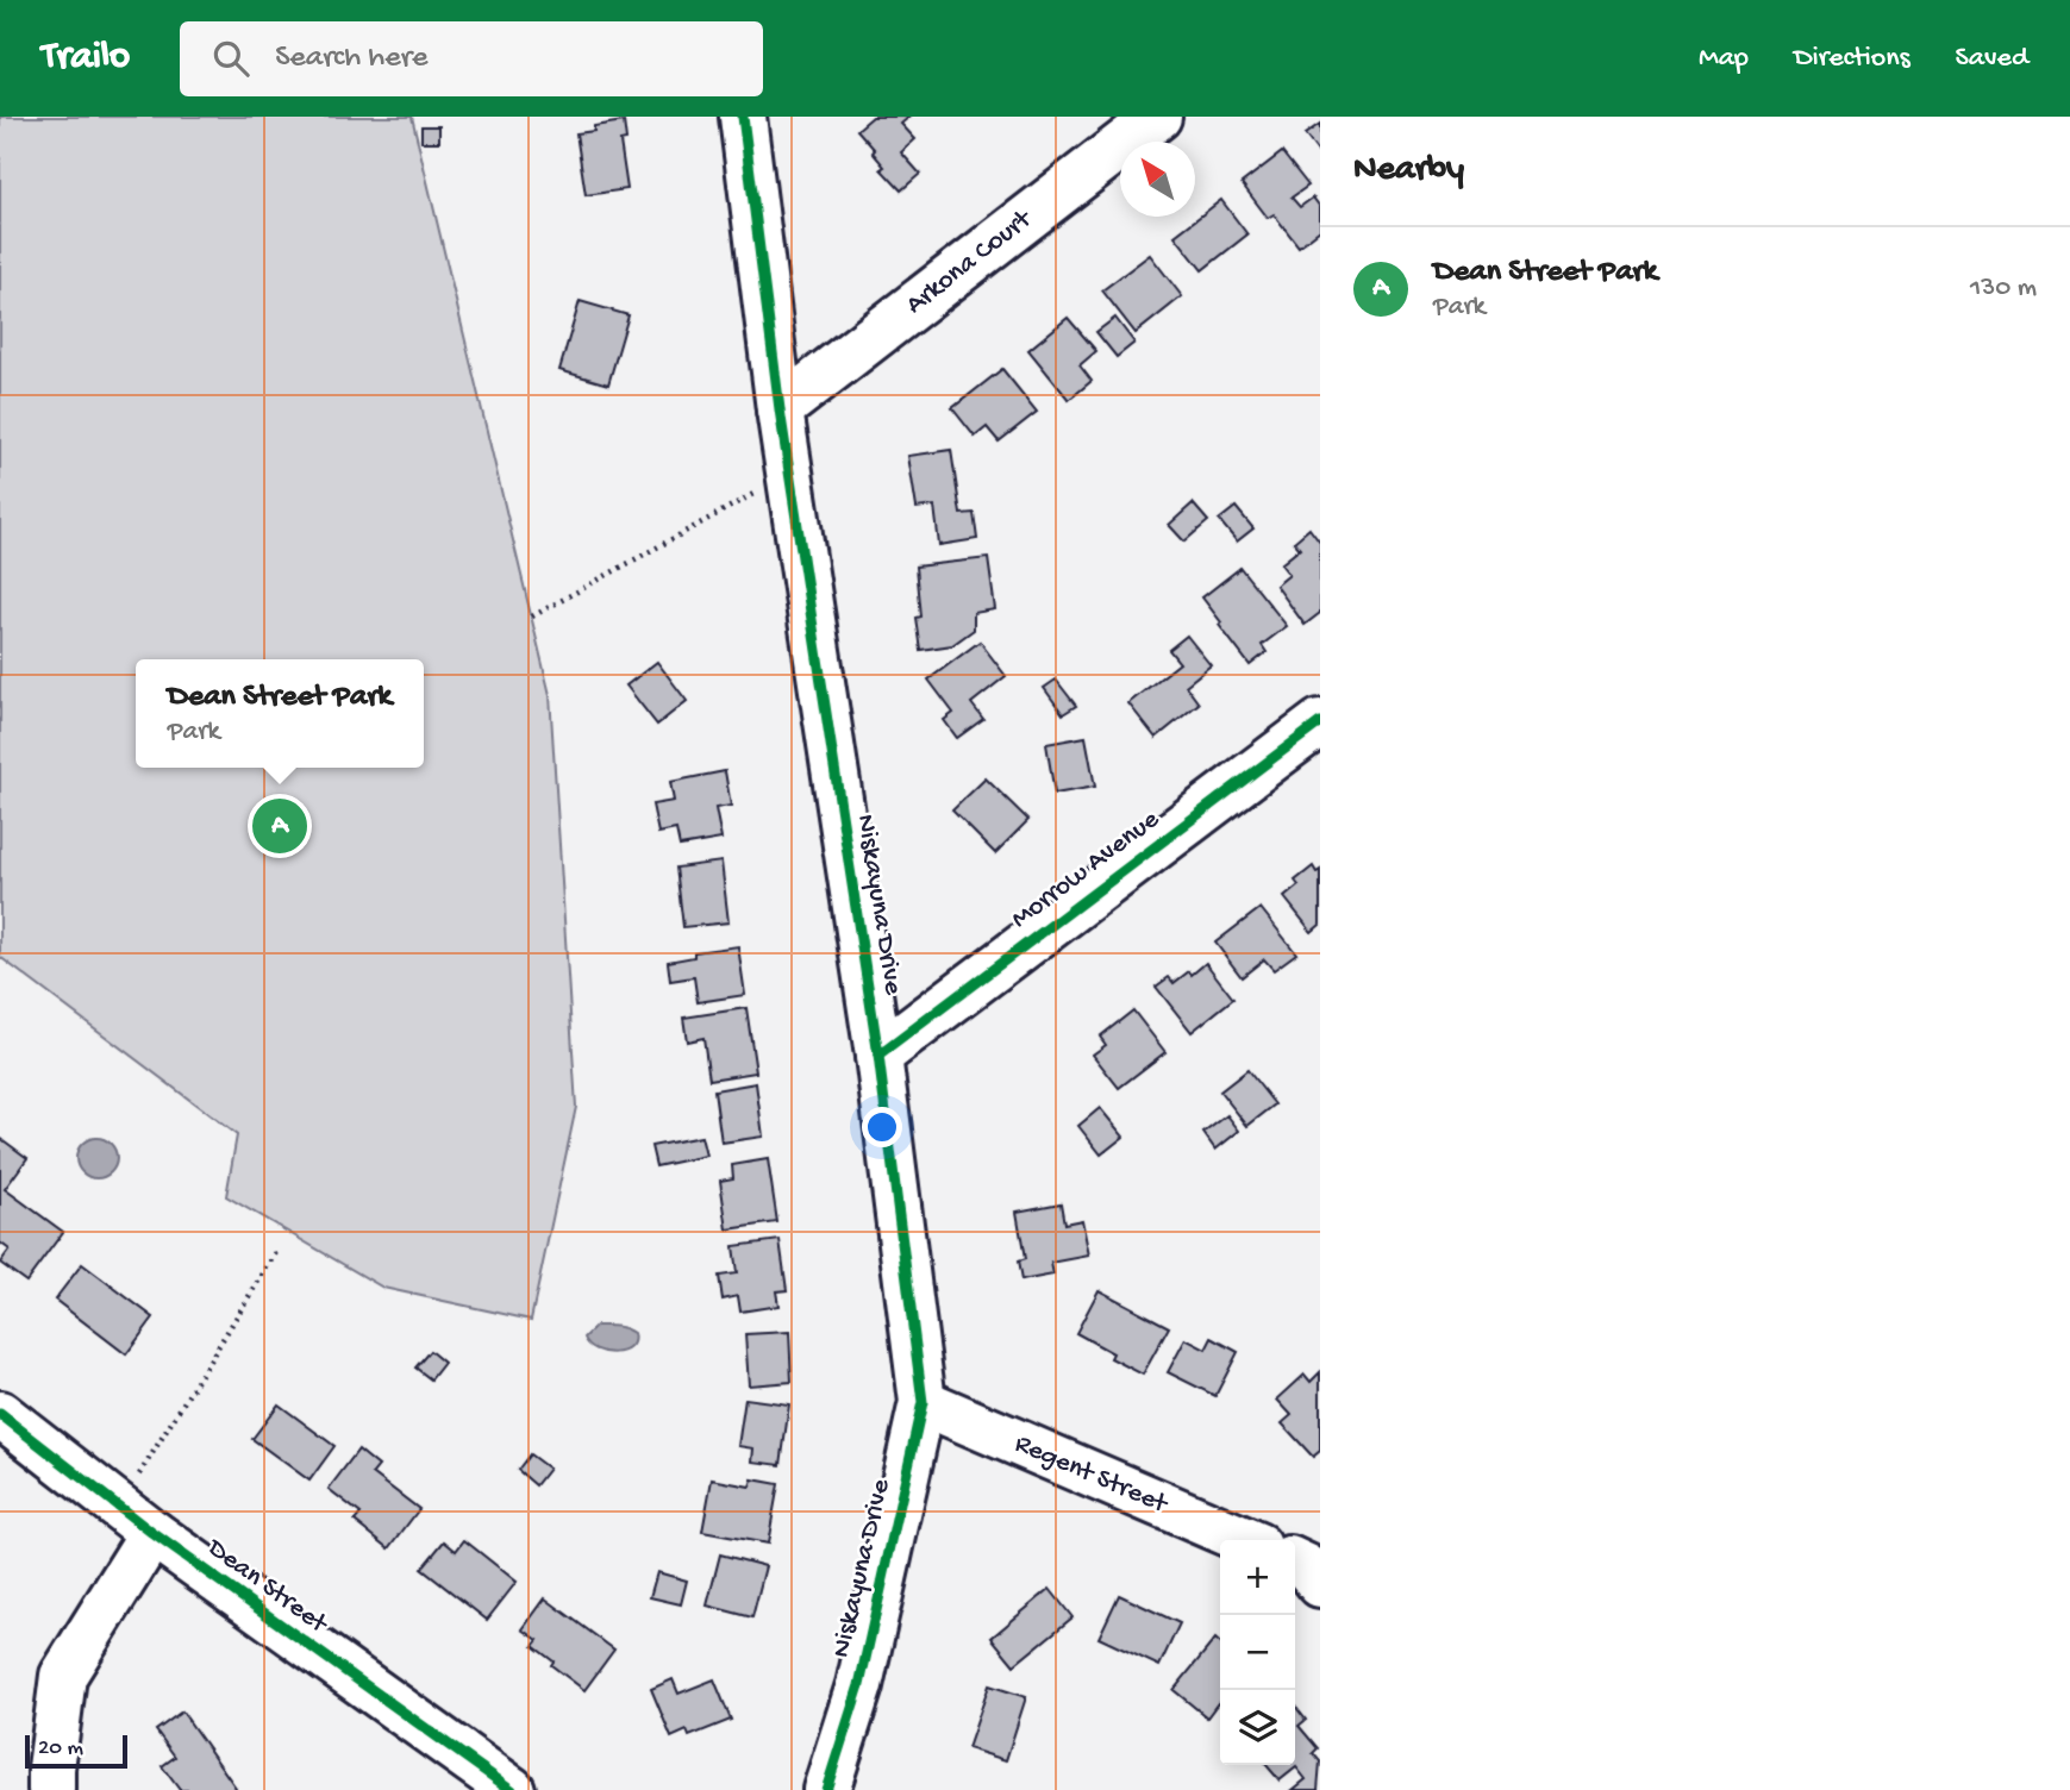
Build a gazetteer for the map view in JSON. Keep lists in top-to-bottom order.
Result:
{
  "streets": {
    "street": [
      "Arkona Court",
      "Morrow Avenue",
      "Niskayuna Drive",
      "Regent Street",
      "Dean Street"
    ]
  },
  "crossings": [
    ["Arkona Court", "Niskayuna Drive"],
    ["Morrow Avenue", "Niskayuna Drive"],
    ["Niskayuna Drive", "Regent Street"]
  ],
  "scale_bar": "20 m",
  "north": "top left",
  "page": {
    "header": "Trailo",
    "search": "Search here",
    "nav": ["Map", "Directions", "Saved"],
    "heading": "Nearby",
    "list": [
      {
        "mark": "A",
        "name": "Dean Street Park",
        "note": "Park",
        "value": "130 m"
      }
    ],
    "popup": ["Dean Street Park", "Park"],
    "pins": "A",
    "map_buttons": ["+", "−"],
    "scale": "20 m"
  }
}
